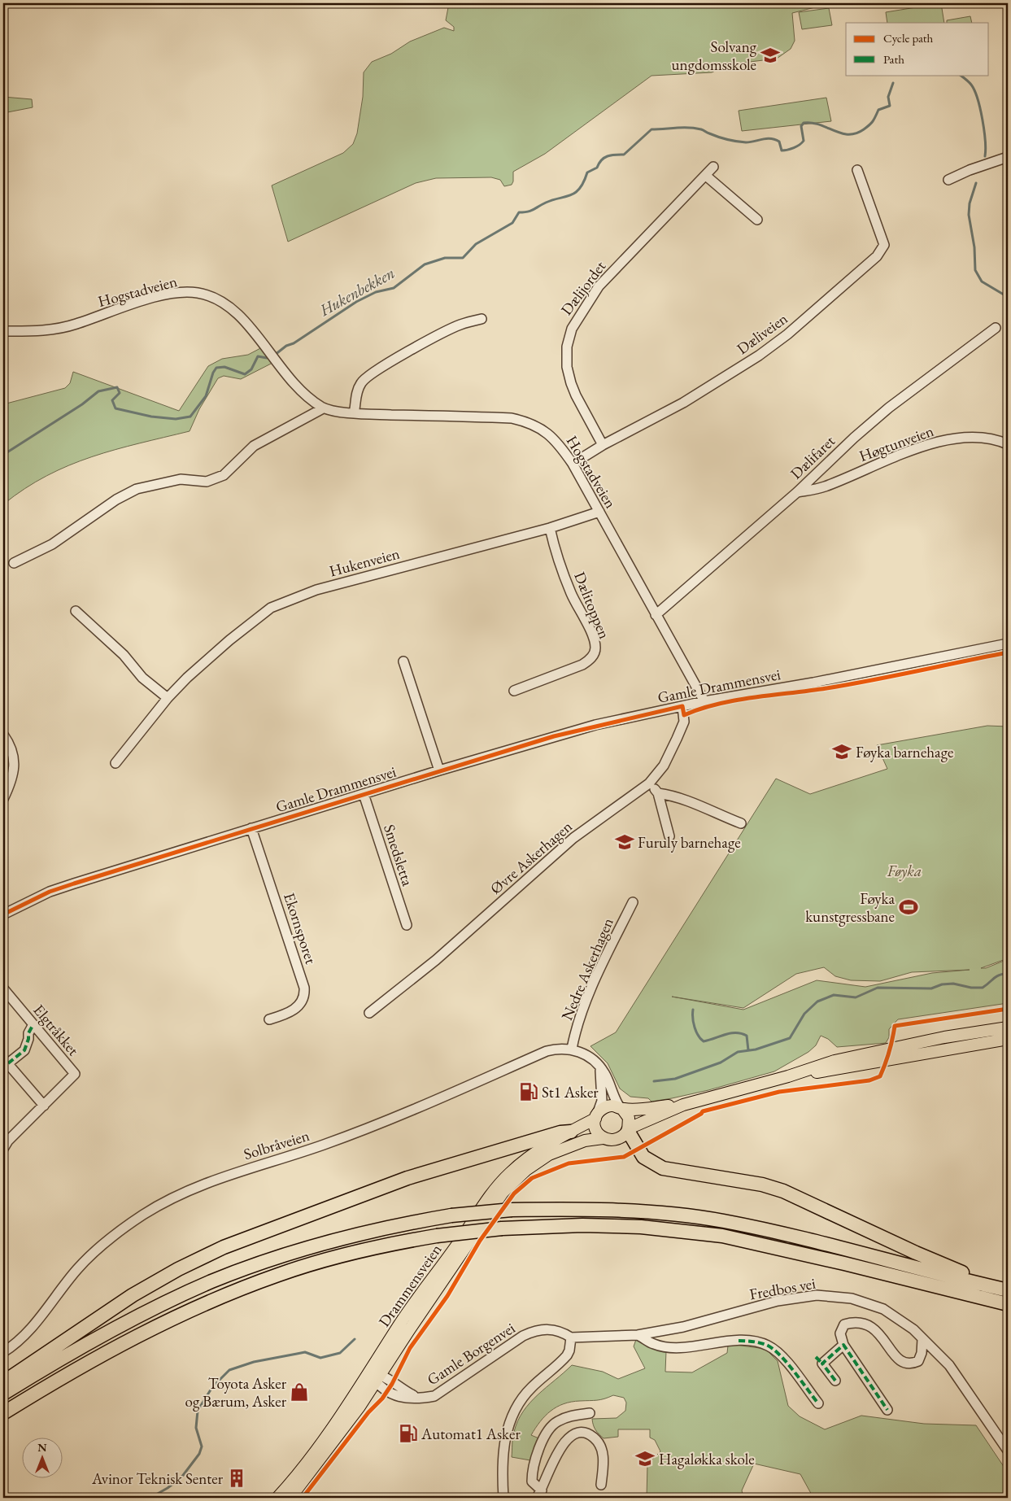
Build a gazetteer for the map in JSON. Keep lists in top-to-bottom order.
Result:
{
  "streets": {
    "main road": ["Drammensveien"],
    "street": [
      "Dælijordet",
      "Hogstadveien",
      "Dæliveien",
      "Høgtunveien",
      "Dælifaret",
      "Hukenveien",
      "Dælitoppen",
      "Gamle Drammensvei",
      "Smedsletta",
      "Øvre Askerhagen",
      "Ekornsporet",
      "Nedre Askerhagen",
      "Elgtråkket",
      "Solbråveien",
      "Fredbos vei",
      "Gamle Borgenvei"
    ]
  },
  "crossings": [
    ["Dælijordet", "Dæliveien"],
    ["Hogstadveien", "Dæliveien"],
    ["Hogstadveien", "Dælifaret"],
    ["Hogstadveien", "Hukenveien"],
    ["Hogstadveien", "Gamle Drammensvei"],
    ["Høgtunveien", "Dælifaret"],
    ["Hukenveien", "Dælitoppen"],
    ["Gamle Drammensvei", "Smedsletta"],
    ["Gamle Drammensvei", "Øvre Askerhagen"],
    ["Gamle Drammensvei", "Ekornsporet"],
    ["Nedre Askerhagen", "Solbråveien"],
    ["Drammensveien", "Gamle Borgenvei"],
    ["Fredbos vei", "Gamle Borgenvei"]
  ],
  "water": ["Hukenbekken"],
  "parks": ["Føyka"],
  "places": {
    "school or university": [
      "Solvang ungdomsskole",
      "Føyka barnehage",
      "Furuly barnehage",
      "Hagaløkka skole"
    ],
    "sports": ["Føyka kunstgressbane"],
    "fuel station": ["St1 Asker", "Automat1 Asker"],
    "shop": ["Toyota Asker og Bærum, Asker"],
    "building": ["Avinor Teknisk Senter"]
  },
  "legend": ["Cycle path", "Path"],
  "north": "top"
}
